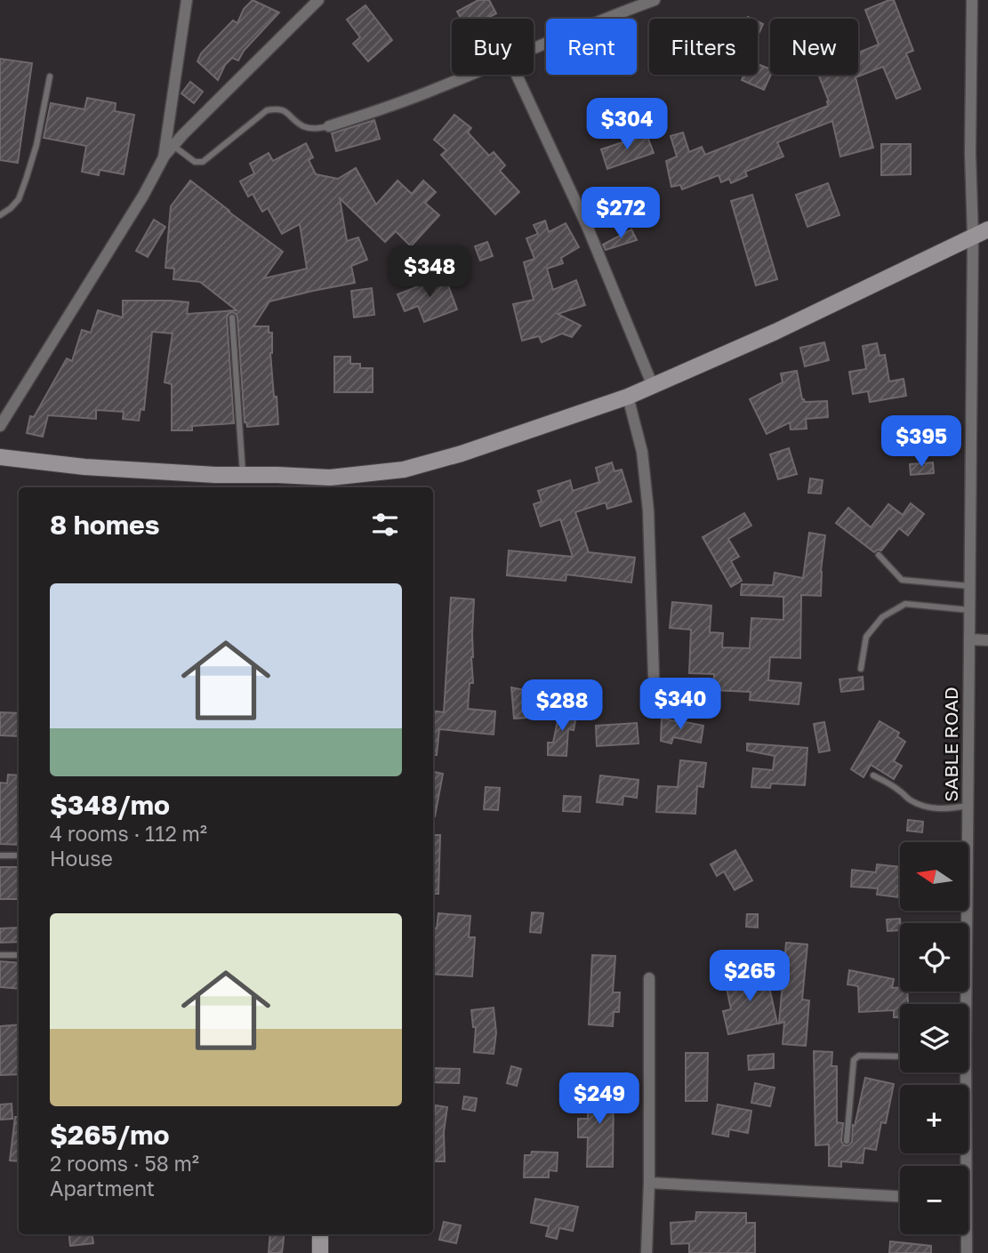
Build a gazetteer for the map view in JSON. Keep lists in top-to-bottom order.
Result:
{
  "streets": {
    "street": ["SABLE ROAD"]
  },
  "north": "left",
  "page": {
    "chip": [
      "Buy",
      "Rent",
      "Filters",
      "New"
    ],
    "price": [
      "$304",
      "$272",
      "$348",
      "$395",
      "$340",
      "$288",
      "$265",
      "$249"
    ],
    "heading": "8 homes",
    "list": [
      {
        "name": "$348/mo",
        "note": "4 rooms · 112 m² · House"
      },
      {
        "name": "$265/mo",
        "note": "2 rooms · 58 m² · Apartment"
      }
    ],
    "map_buttons": ["+", "−"]
  }
}
